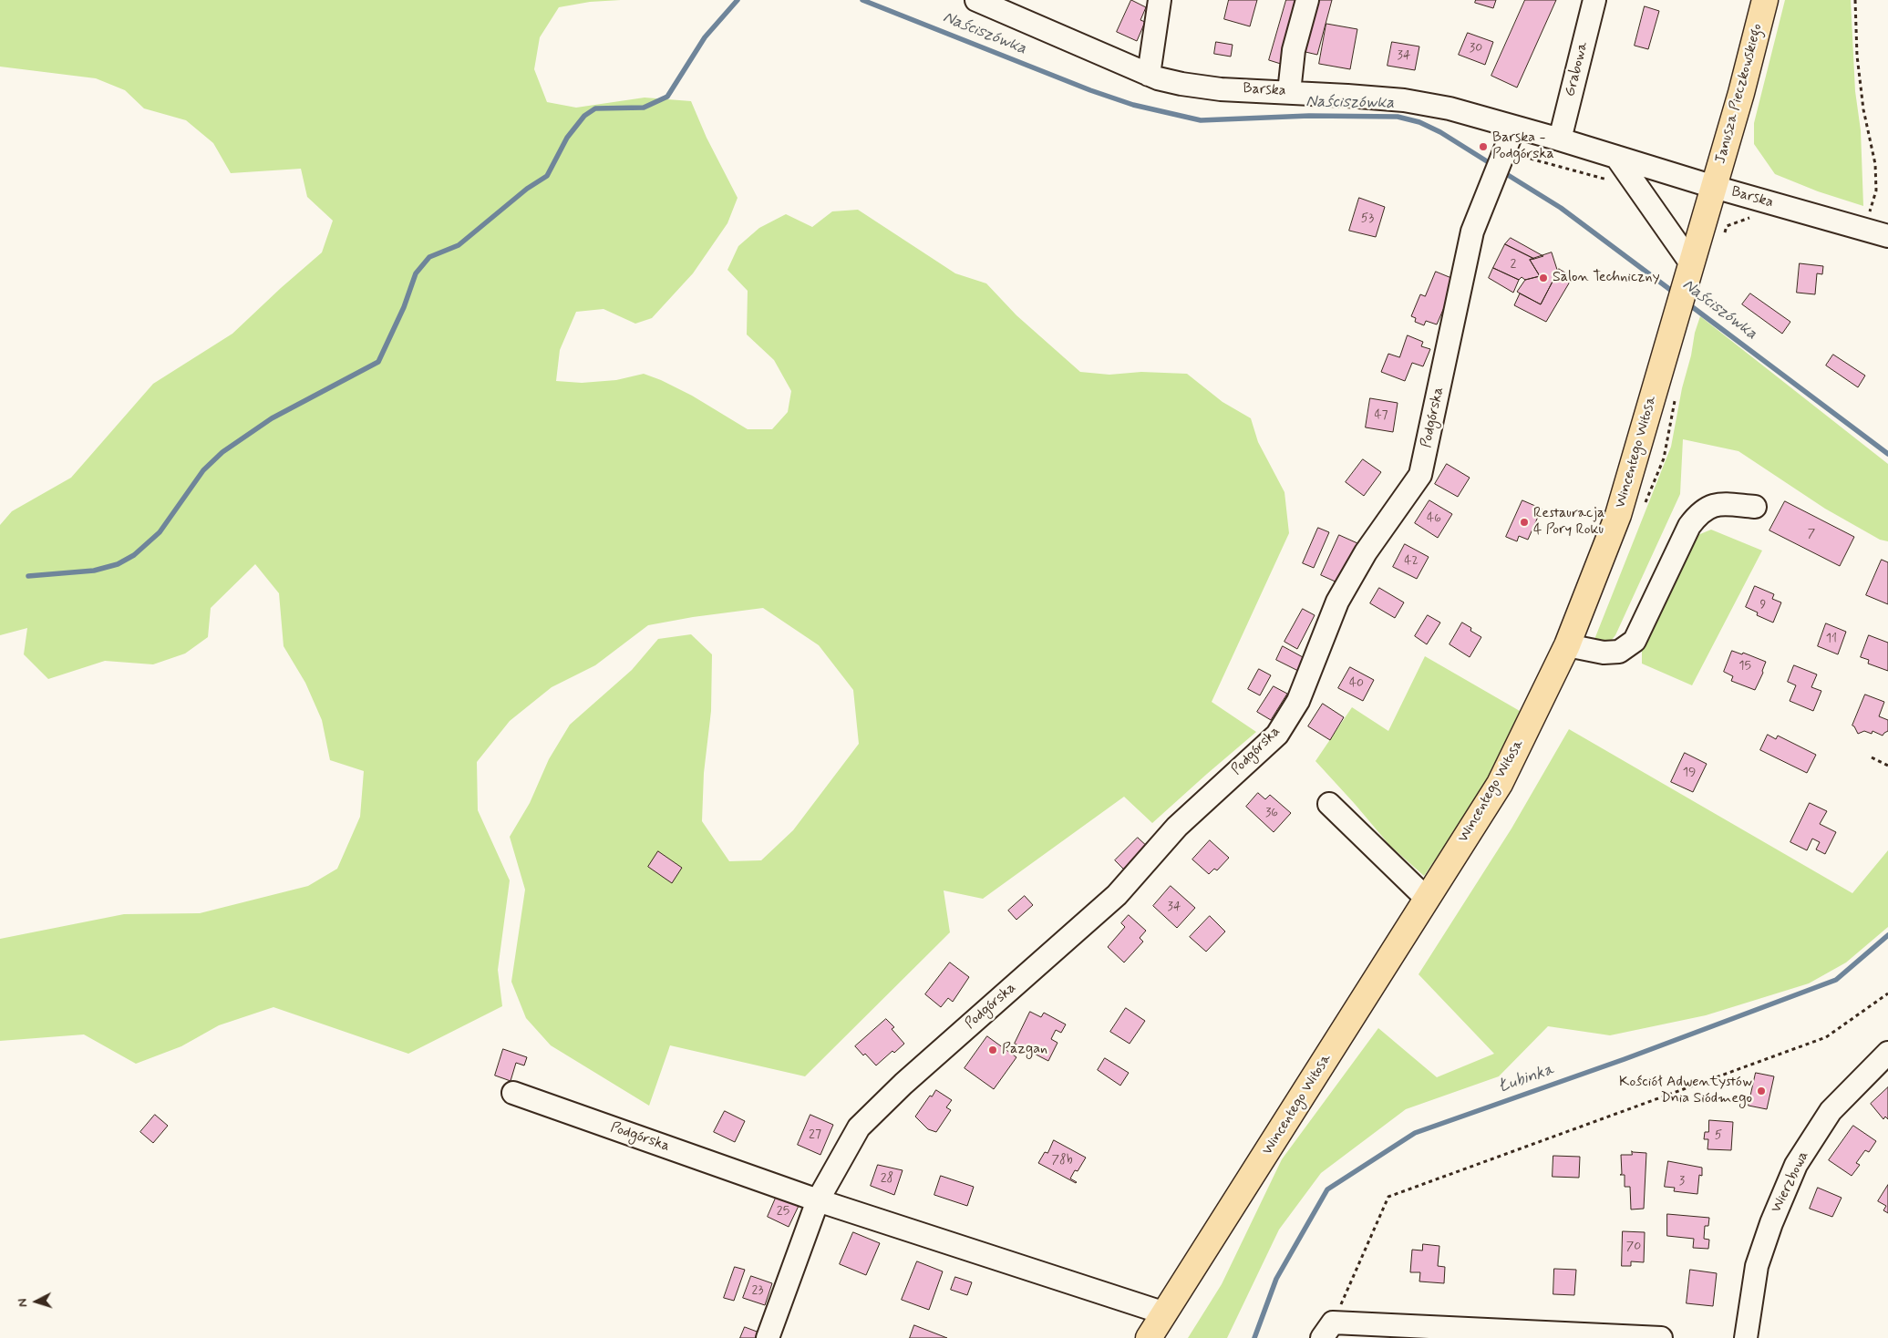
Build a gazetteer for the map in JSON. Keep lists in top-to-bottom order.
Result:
{
  "streets": {
    "main road": ["Janusza Pieczkowskiego", "Wincentego Witosa"],
    "street": [
      "Grabowa",
      "Barska",
      "Podgórska",
      "Wierzbowa"
    ]
  },
  "crossings": [
    ["Grabowa", "Barska"],
    ["Barska", "Janusza Pieczkowskiego"],
    ["Barska", "Podgórska"],
    ["Barska", "Wincentego Witosa"],
    ["Janusza Pieczkowskiego", "Wincentego Witosa"],
    ["Podgórska", "Wincentego Witosa"]
  ],
  "water": ["Naściszówka", "Łubinka"],
  "places": [
    "Barska - Podgórska",
    "Salon Techniczny",
    "Restauracja 4 Pory Roku",
    "Pazgan",
    "Kościół Adwentystów Dnia Siódmego"
  ],
  "house_numbers": [
    "30",
    "34",
    "53",
    "2",
    "47",
    "46",
    "7",
    "42",
    "9",
    "11",
    "15",
    "40",
    "19",
    "36",
    "34",
    "27",
    "5",
    "78b",
    "28",
    "3",
    "25",
    "70",
    "23"
  ],
  "north": "left"
}
